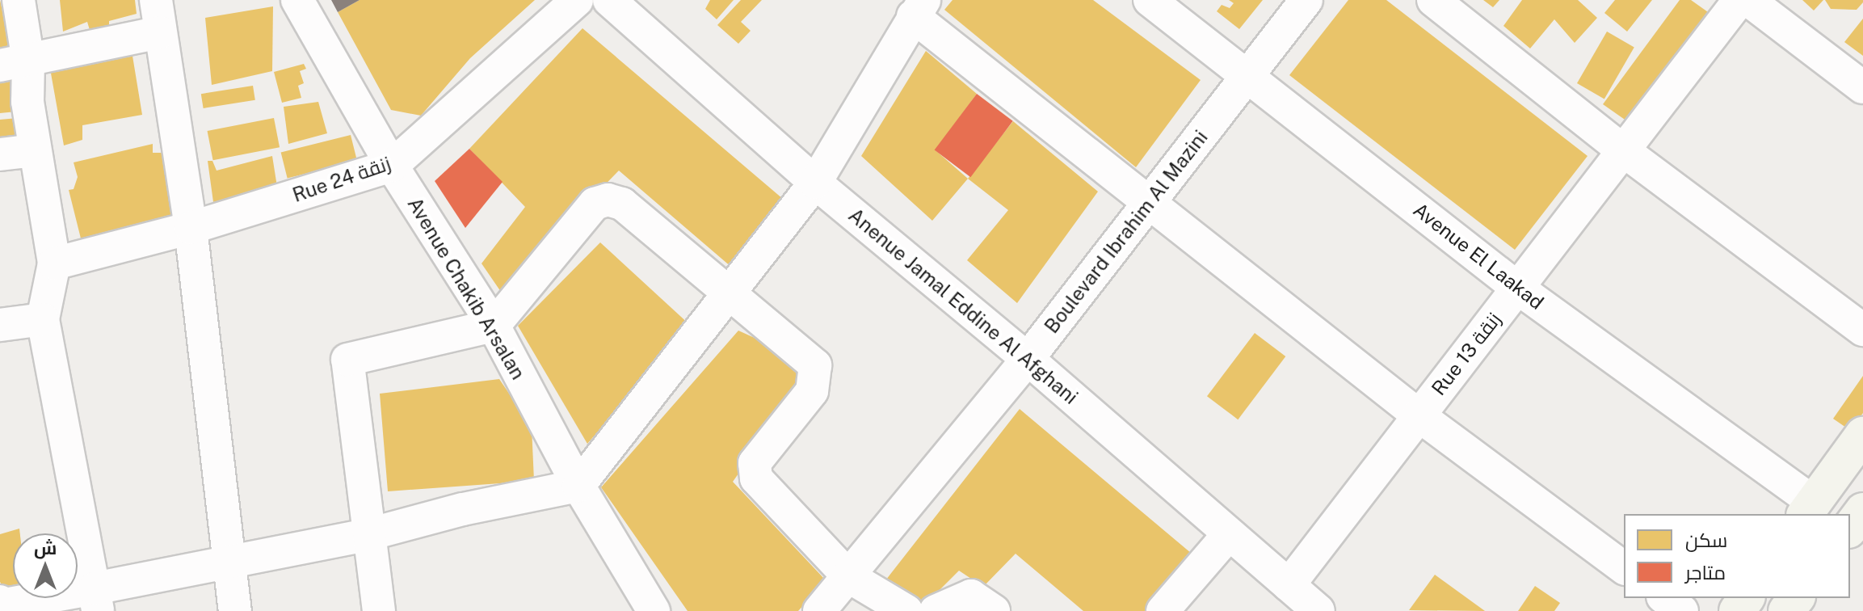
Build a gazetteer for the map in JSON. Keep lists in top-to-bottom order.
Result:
{
  "streets": {
    "street": [
      "Rue 24 زنقة",
      "Boulevard Ibrahim Al Mazini",
      "Avenue El Laakad",
      "Avenue Chakib Arsalan",
      "Anenue Jamal Eddine Al Afghani",
      "Rue 13 زنقة"
    ]
  },
  "crossings": [
    ["Rue 24 زنقة", "Avenue Chakib Arsalan"],
    ["Boulevard Ibrahim Al Mazini", "Avenue El Laakad"],
    ["Boulevard Ibrahim Al Mazini", "Anenue Jamal Eddine Al Afghani"],
    ["Avenue El Laakad", "Rue 13 زنقة"],
    ["Anenue Jamal Eddine Al Afghani", "Rue 13 زنقة"]
  ],
  "legend": ["سكن", "متاجر"],
  "north": "top"
}
